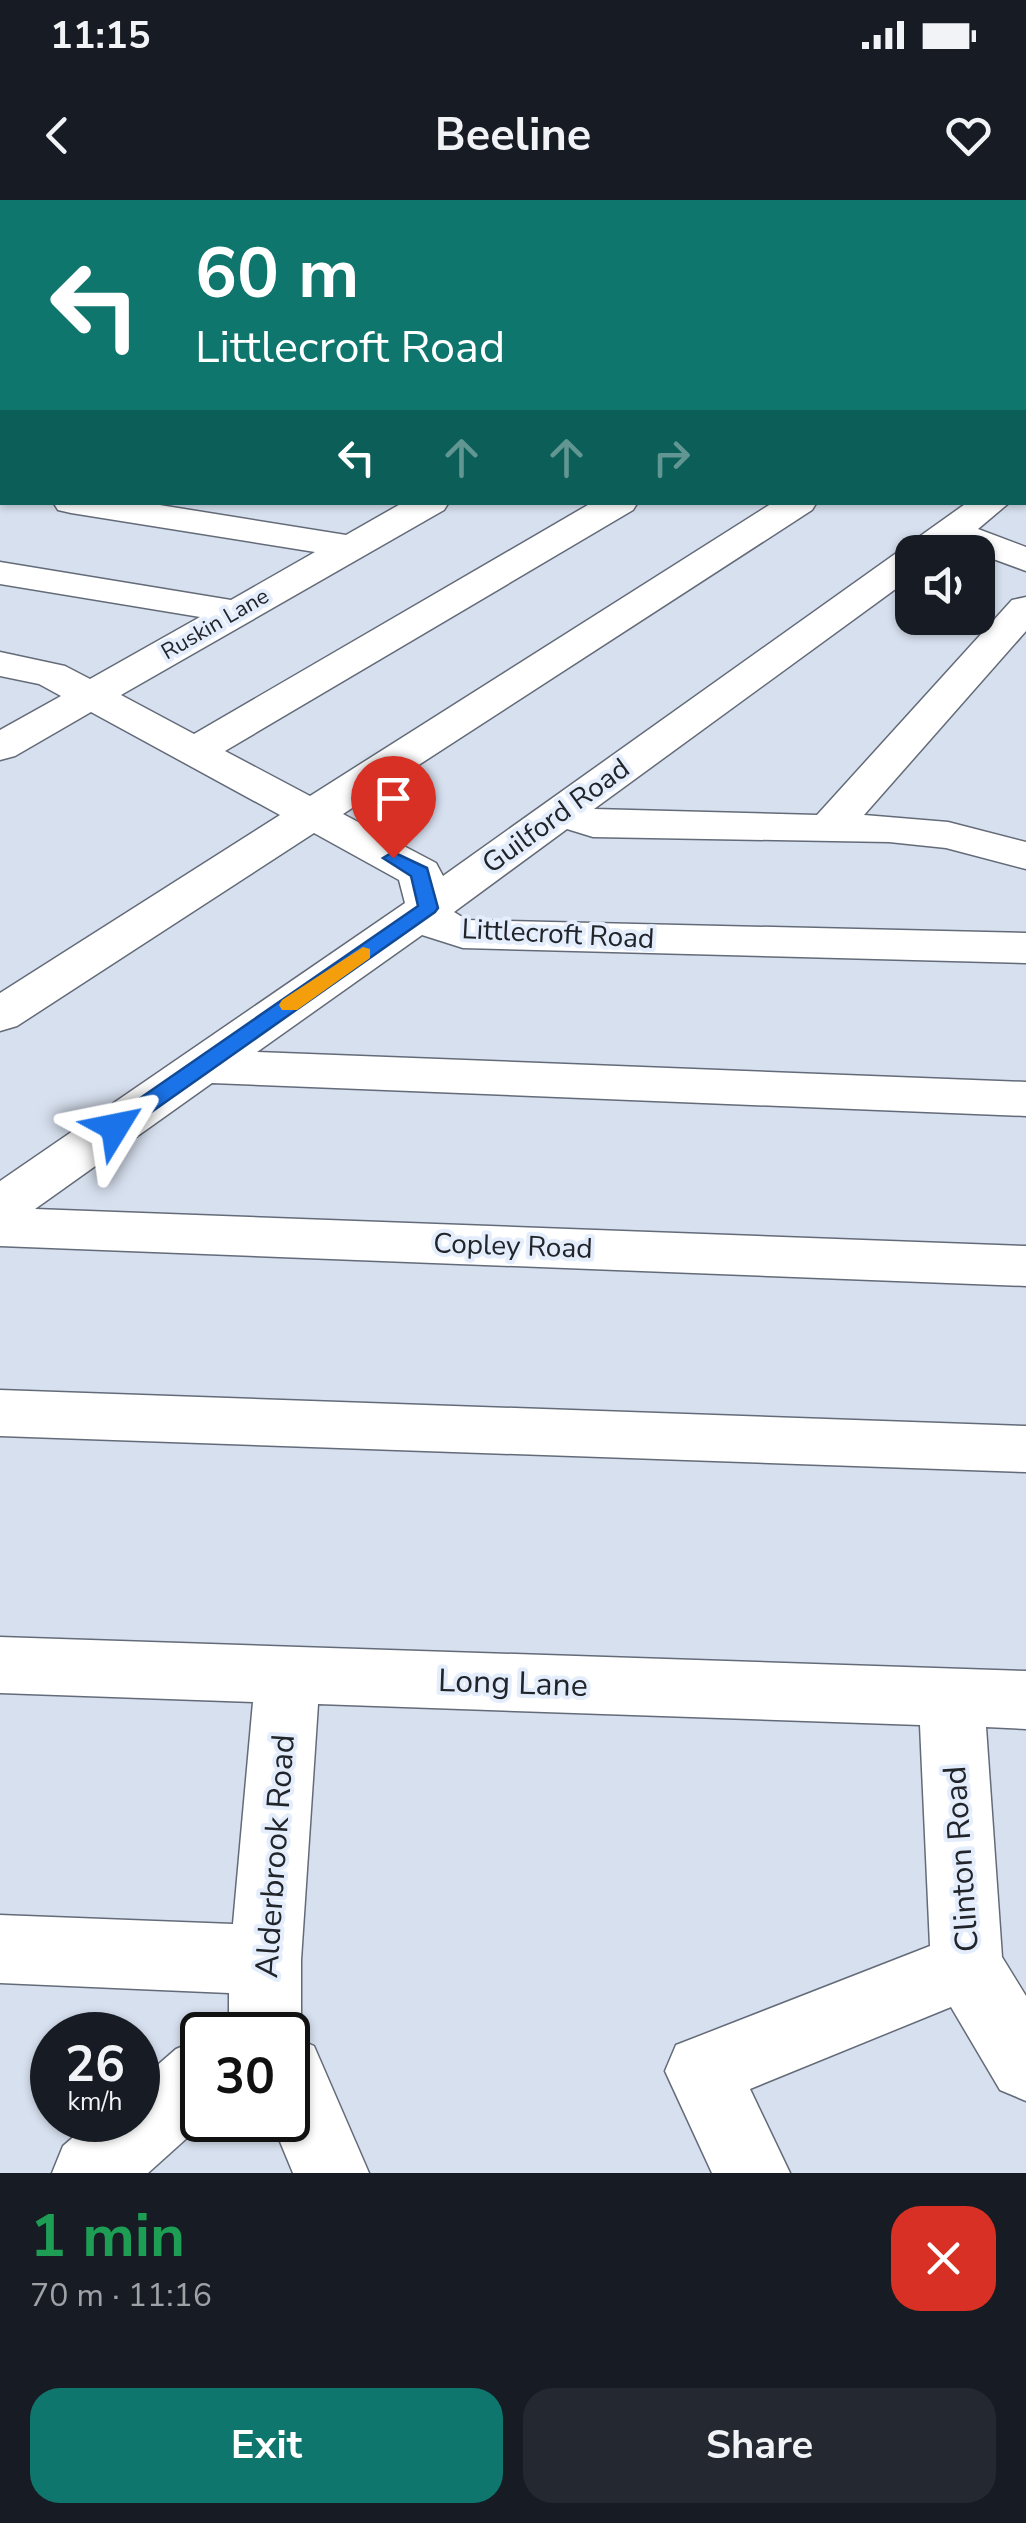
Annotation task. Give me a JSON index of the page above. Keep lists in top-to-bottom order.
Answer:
{
  "streets": {
    "street": [
      "Ruskin Lane",
      "Guilford Road",
      "Littlecroft Road",
      "Copley Road",
      "Long Lane",
      "Alderbrook Road",
      "Clinton Road"
    ]
  },
  "crossings": [
    ["Ruskin Lane", "Littlecroft Road"],
    ["Guilford Road", "Littlecroft Road"],
    ["Long Lane", "Alderbrook Road"],
    ["Long Lane", "Clinton Road"]
  ],
  "page": {
    "status": "11:15",
    "header": "Beeline",
    "turn": ["60 m", "Littlecroft Road"],
    "speed": "26 km/h",
    "limit": "30",
    "heading": ["1 min", "70 m · 11:16"],
    "buttons": ["Exit", "Share"]
  }
}
